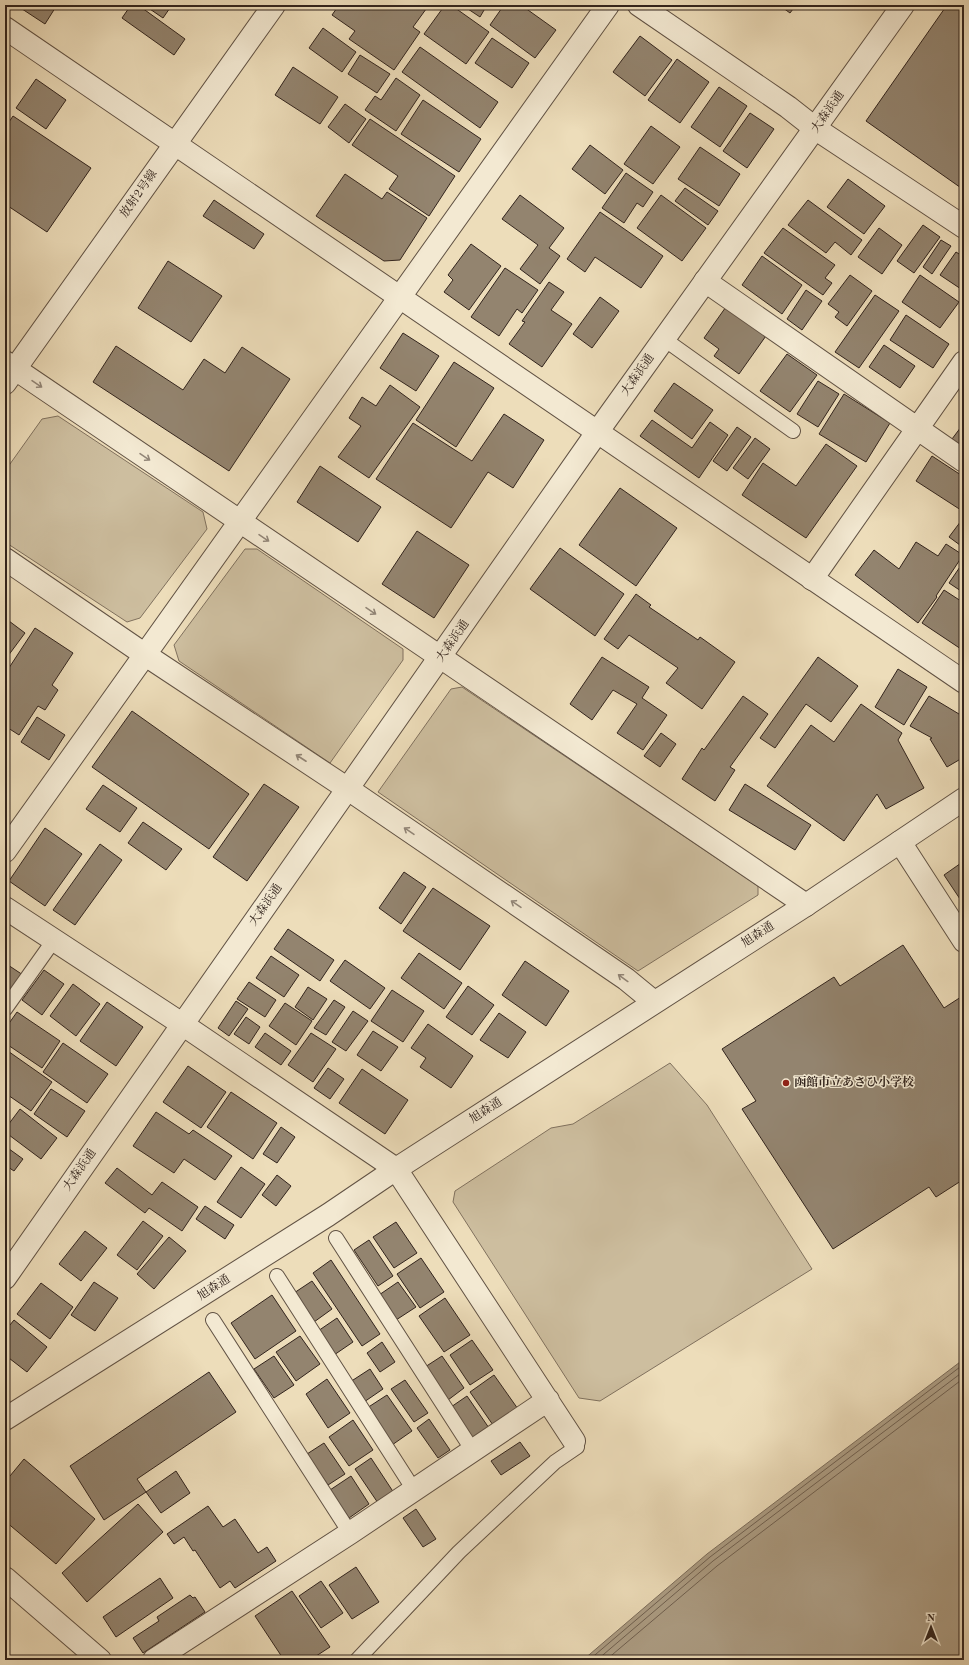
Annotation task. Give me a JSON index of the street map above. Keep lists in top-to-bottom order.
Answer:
{
  "streets": {
    "street": ["大森浜通", "放射2号線", "旭森通"]
  },
  "places": ["函館市立あさひ小学校"],
  "north": "top"
}
